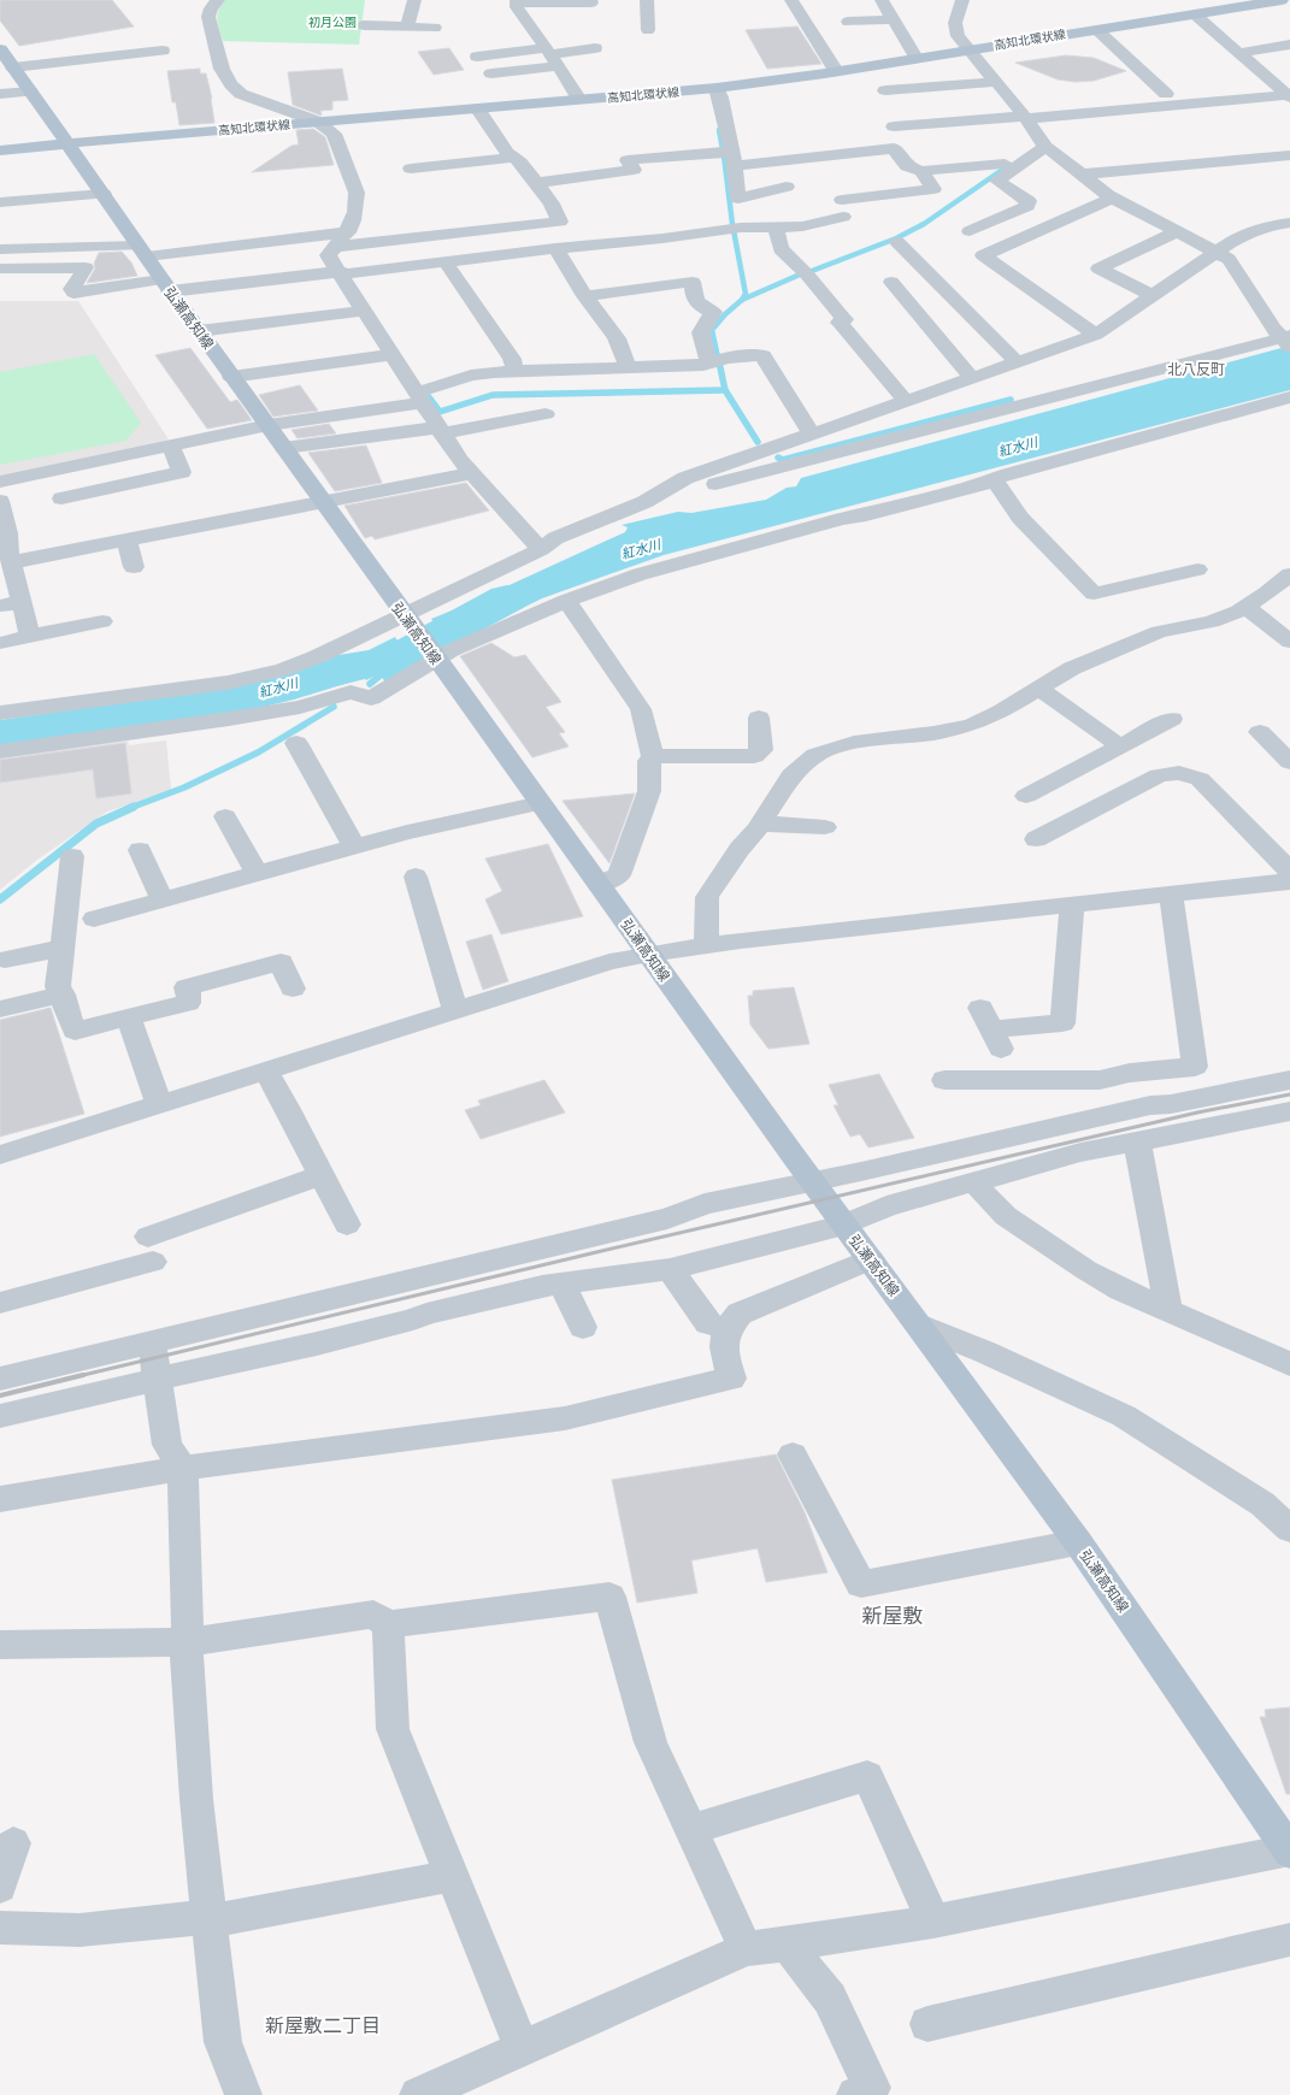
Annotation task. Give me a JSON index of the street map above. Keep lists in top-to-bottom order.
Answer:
{
  "streets": {
    "main road": ["高知北環状線", "弘瀬高知線"]
  },
  "crossings": [
    ["高知北環状線", "弘瀬高知線"]
  ],
  "districts": ["北八反町", "新屋敷", "新屋敷二丁目"],
  "water": ["紅水川"],
  "parks": ["初月公園"]
}
